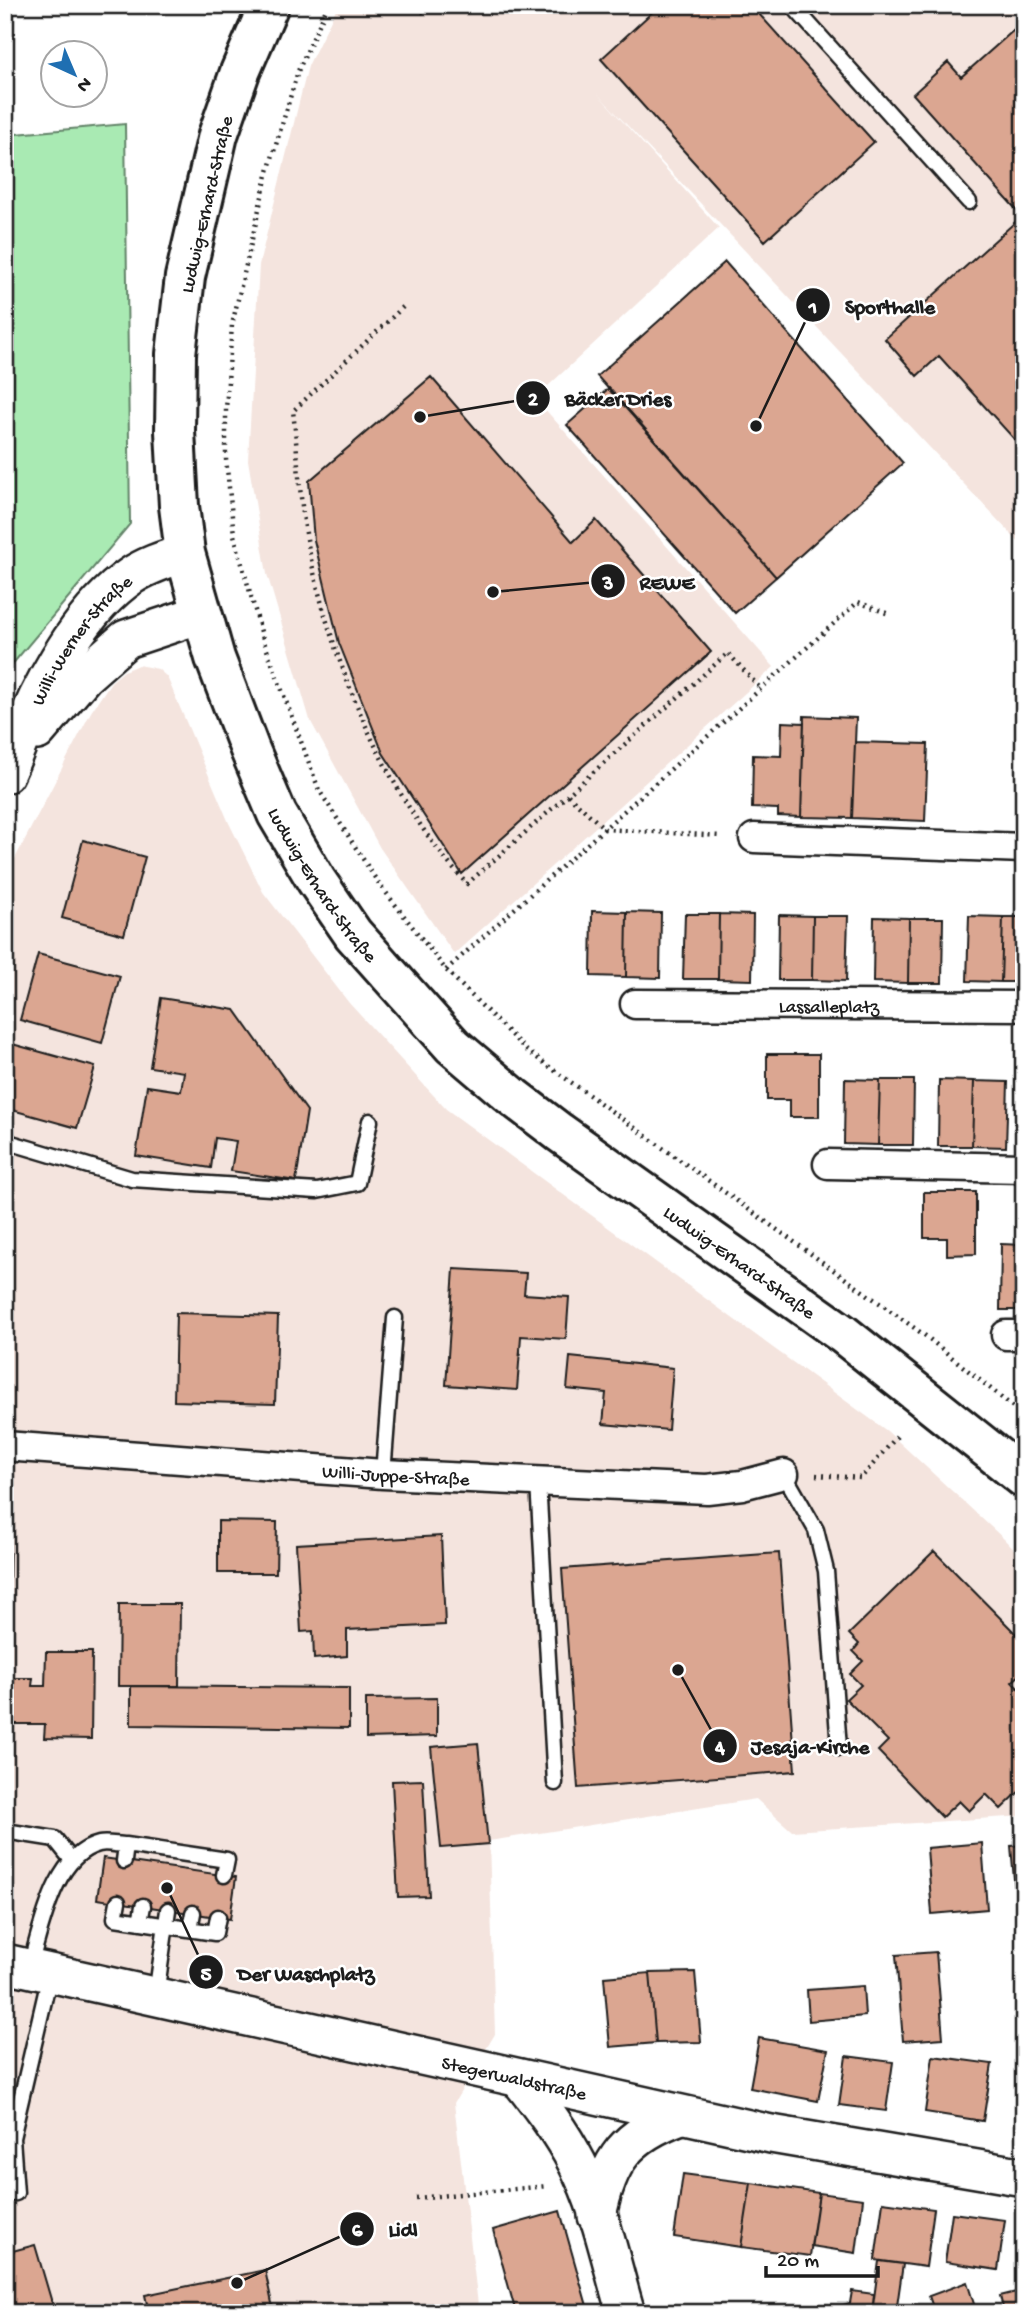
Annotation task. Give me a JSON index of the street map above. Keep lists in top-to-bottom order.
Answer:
{
  "streets": {
    "main road": ["Ludwig-Erhard-Straße"],
    "street": [
      "Willi-Werner-Straße",
      "Lassalleplatz",
      "Willi-Juppe-Straße",
      "Stegerwaldstraße"
    ]
  },
  "crossings": [
    ["Ludwig-Erhard-Straße", "Willi-Werner-Straße"]
  ],
  "places": [
    "Bäcker Dries",
    "Sporthalle",
    "REWE",
    "Jesaja-Kirche",
    "Der Waschplatz",
    "Lidl"
  ],
  "scale_bar": "20 m",
  "north": "bottom right"
}
